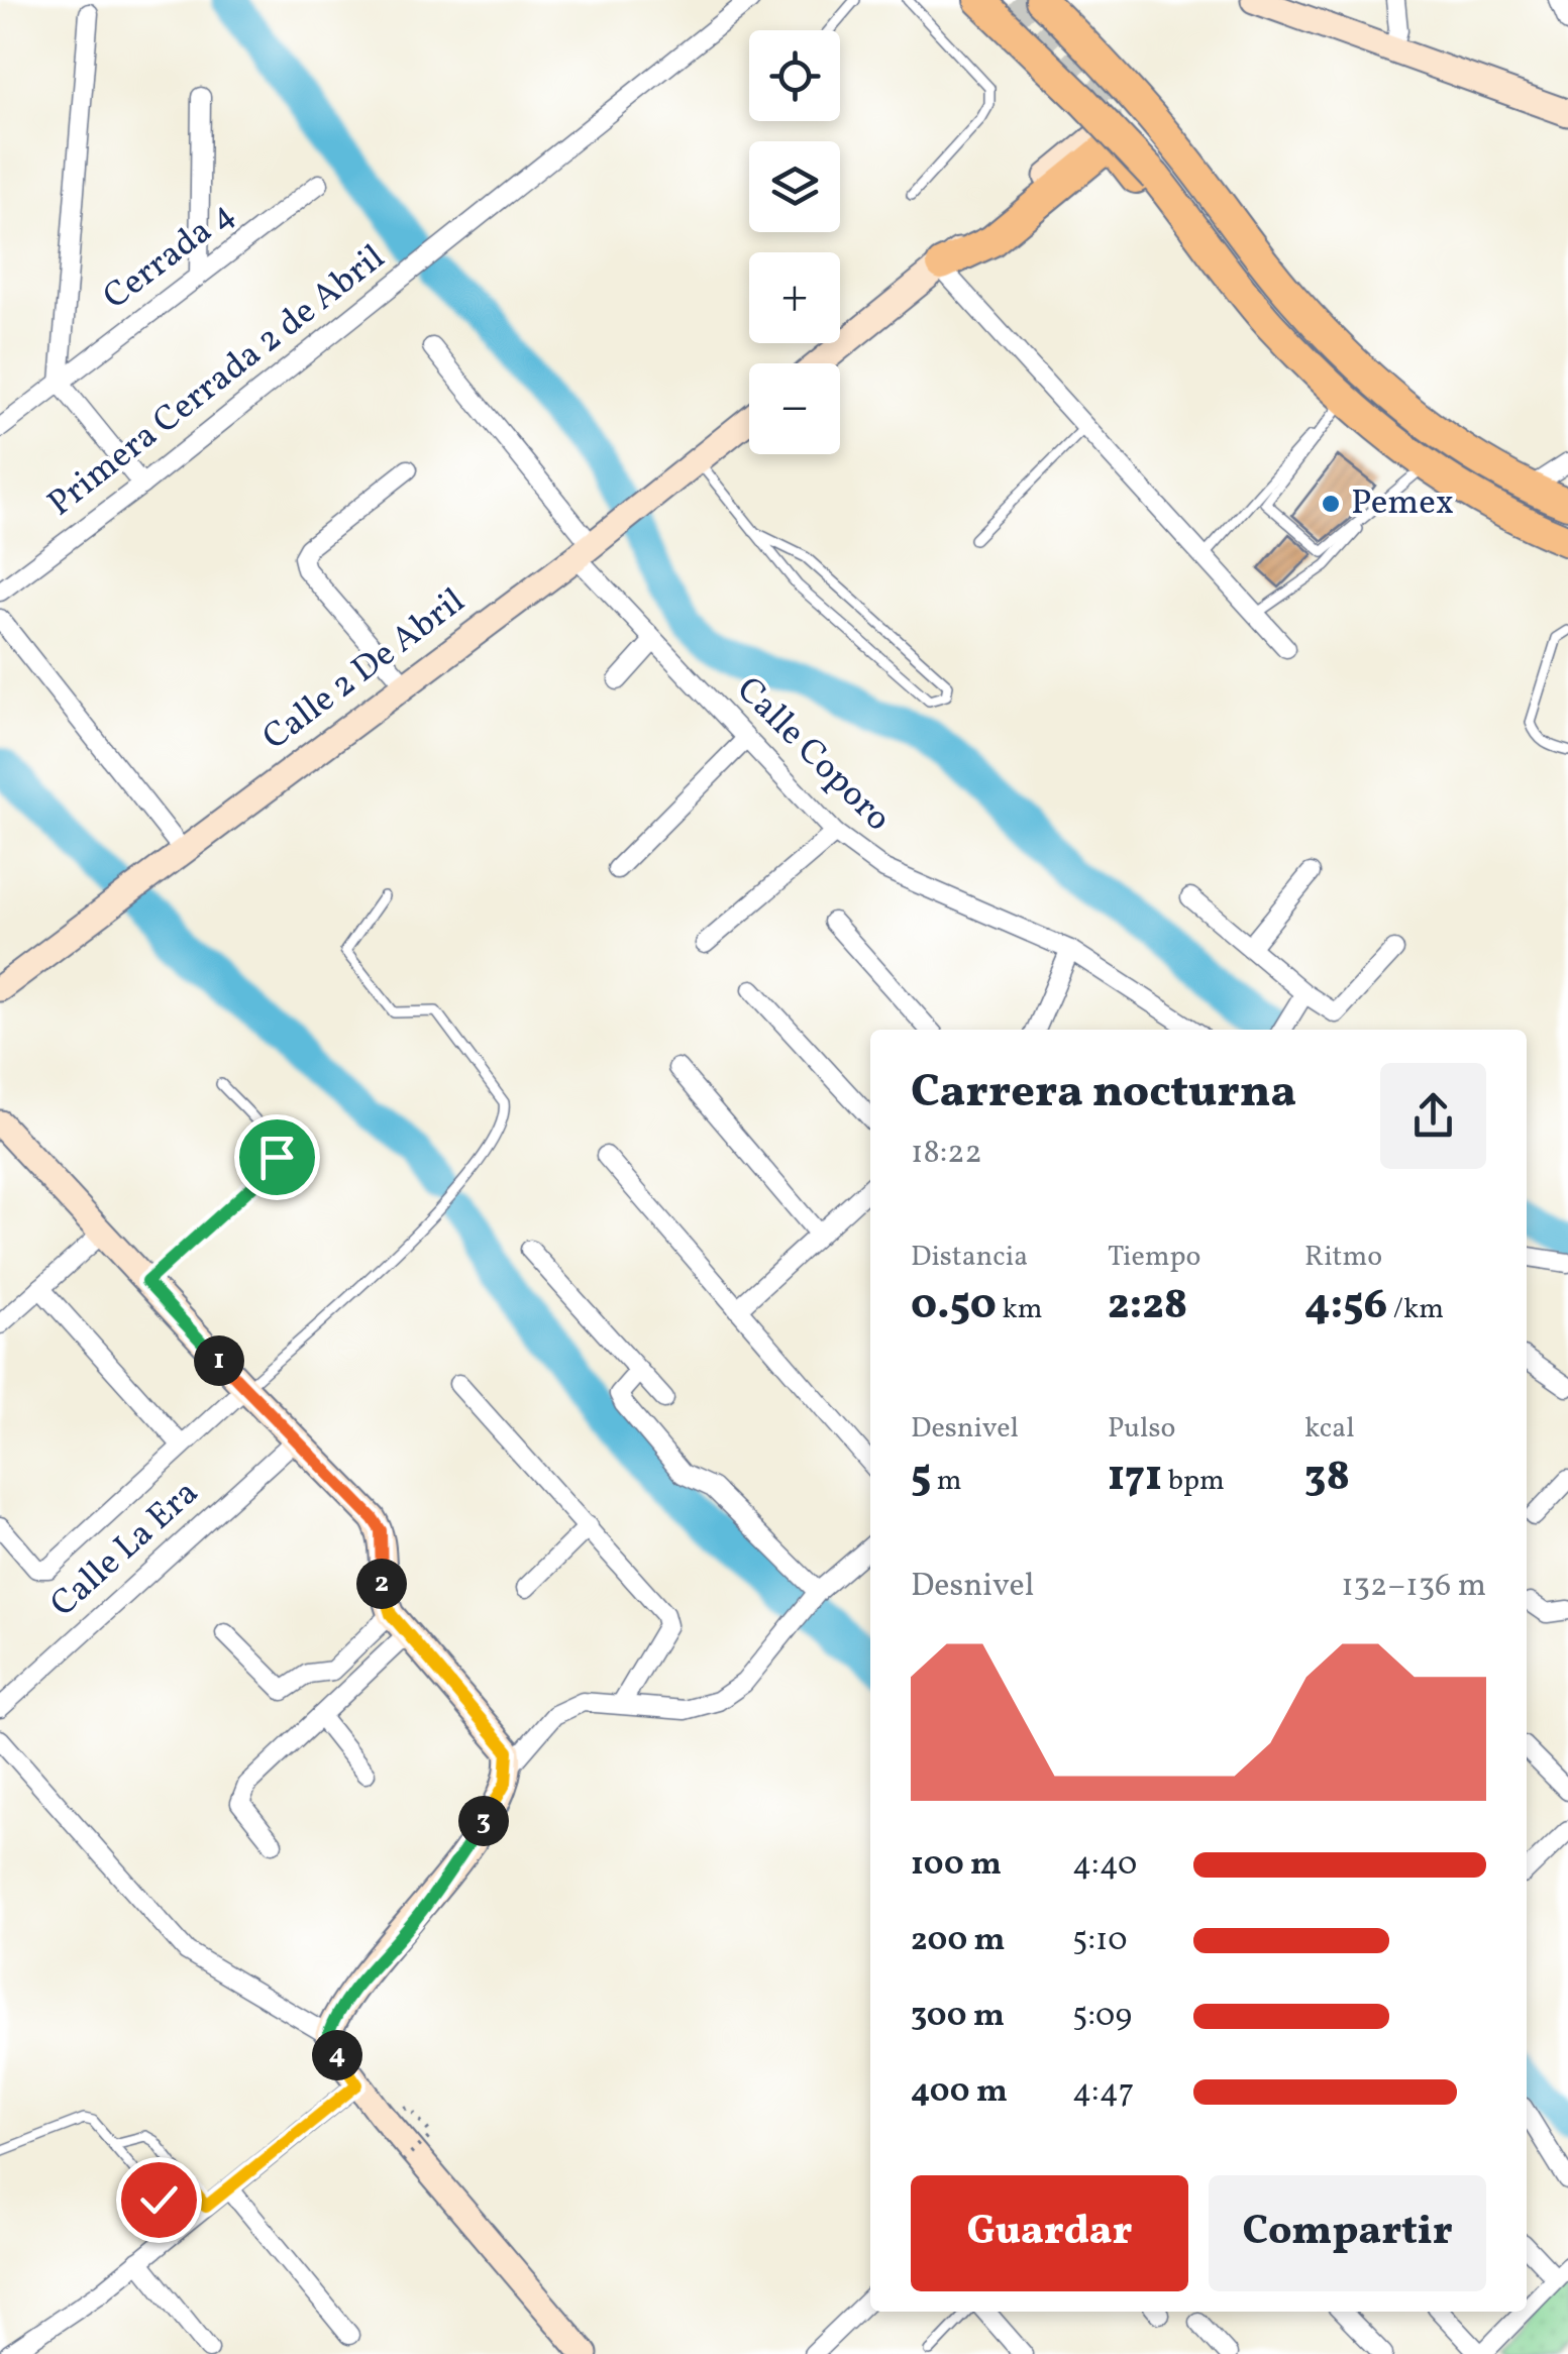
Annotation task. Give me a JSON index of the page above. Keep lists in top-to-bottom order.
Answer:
{
  "streets": {
    "main road": ["Calle 2 De Abril"],
    "street": [
      "Cerrada 4",
      "Primera Cerrada 2 de Abril",
      "Calle Coporo",
      "Calle La Era"
    ]
  },
  "crossings": [
    ["Calle 2 De Abril", "Calle Coporo"]
  ],
  "places": ["Pemex"],
  "page": {
    "map_buttons": ["+", "−"],
    "heading": ["Carrera nocturna", "18:22"],
    "stats": [
      ["Distancia", "0.50 km"],
      ["Tiempo", "2:28"],
      ["Ritmo", "4:56 /km"],
      ["Desnivel", "5 m"],
      ["Pulso", "171 bpm"],
      ["kcal", "38"]
    ],
    "pins": [
      "1",
      "2",
      "3",
      "4"
    ],
    "chart": ["Desnivel", "132–136 m"],
    "list": [
      {
        "name": "100 m",
        "note": "4:40"
      },
      {
        "name": "200 m",
        "note": "5:10"
      },
      {
        "name": "300 m",
        "note": "5:09"
      },
      {
        "name": "400 m",
        "note": "4:47"
      }
    ],
    "buttons": ["Guardar", "Compartir"]
  }
}
